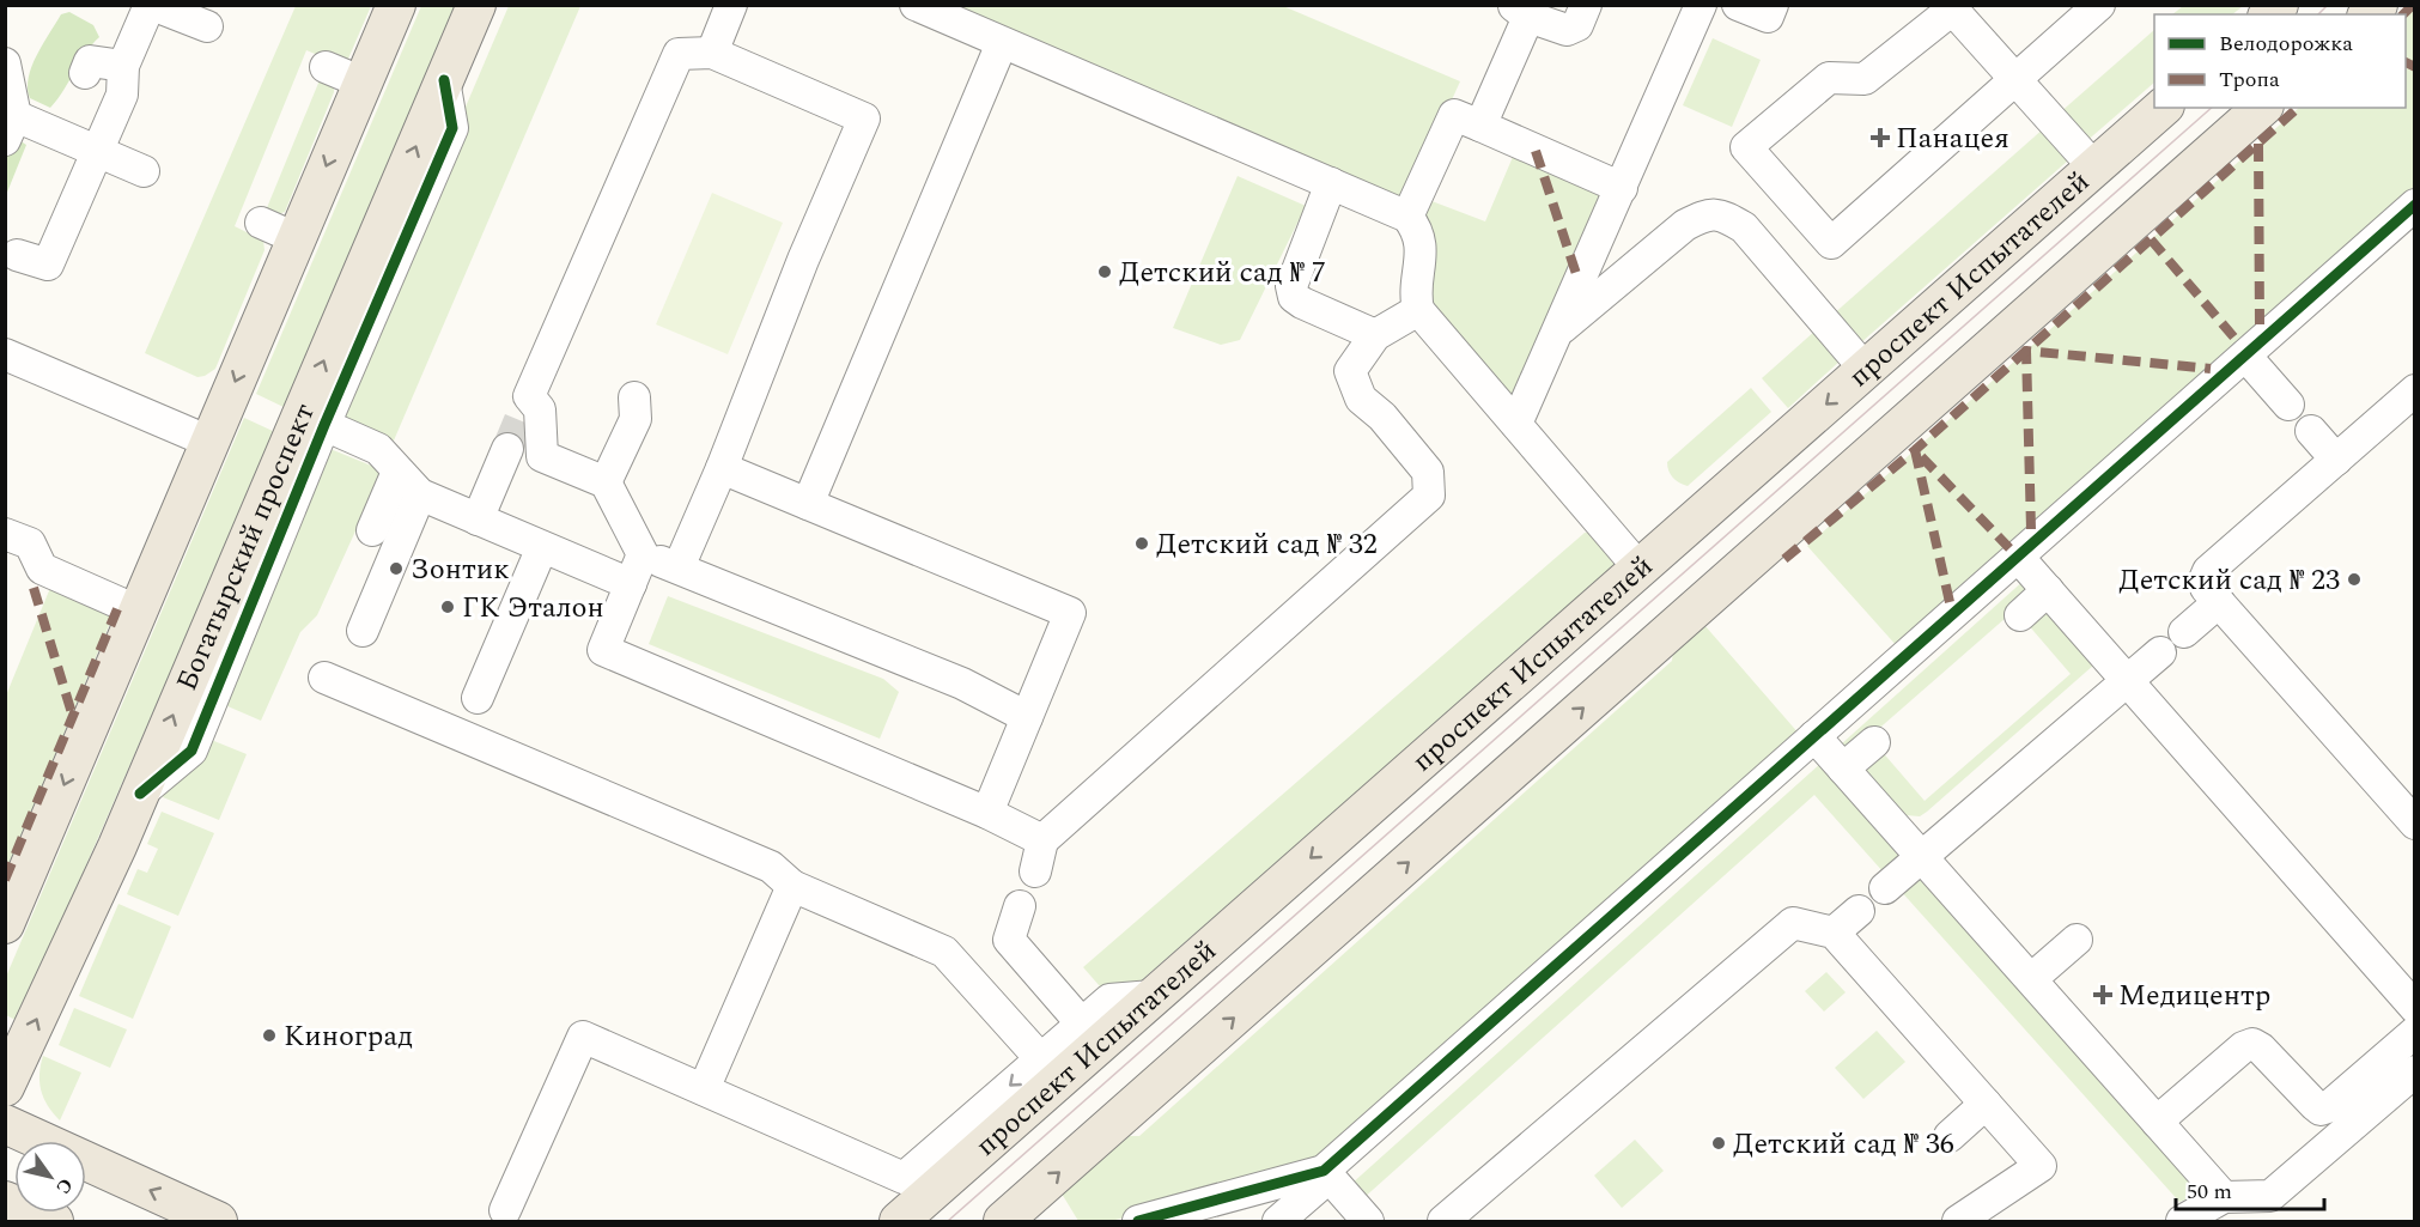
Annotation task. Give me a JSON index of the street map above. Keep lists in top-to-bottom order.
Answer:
{
  "streets": {
    "main road": ["проспект Испытателей", "Богатырский проспект"]
  },
  "places": {
    "health": ["Панацея", "Медицентр"],
    "other": [
      "Детский сад № 7",
      "Детский сад № 32",
      "Зонтик",
      "Детский сад № 23",
      "ГК Эталон",
      "Киноград",
      "Детский сад № 36"
    ]
  },
  "legend": ["Велодорожка", "Тропа"],
  "scale_bar": "50 m",
  "north": "bottom right"
}
